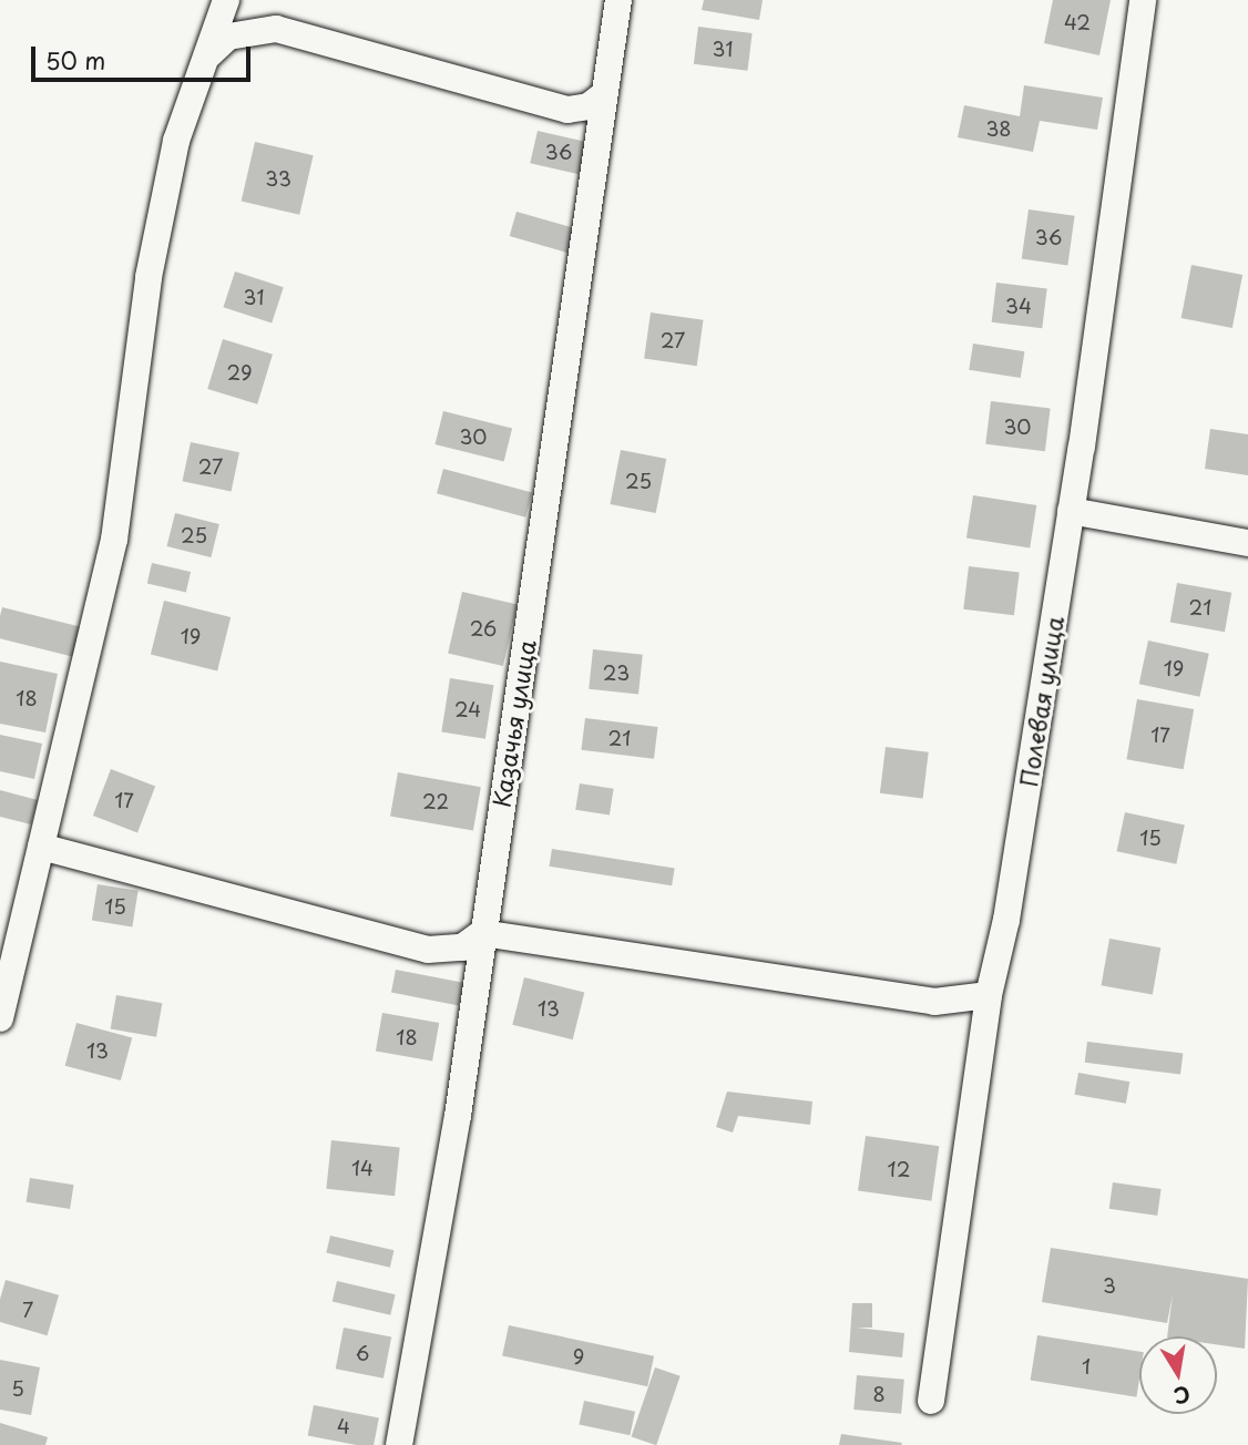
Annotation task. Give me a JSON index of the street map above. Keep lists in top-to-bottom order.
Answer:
{
  "streets": {
    "street": ["Полевая улица", "Казачья улица"]
  },
  "house_numbers": [
    "42",
    "31",
    "38",
    "36",
    "33",
    "36",
    "31",
    "34",
    "27",
    "29",
    "30",
    "30",
    "27",
    "25",
    "25",
    "21",
    "26",
    "19",
    "19",
    "23",
    "18",
    "24",
    "17",
    "21",
    "17",
    "22",
    "15",
    "15",
    "13",
    "18",
    "13",
    "14",
    "12",
    "3",
    "7",
    "6",
    "9",
    "1",
    "5",
    "8",
    "4"
  ],
  "scale_bar": "50 m",
  "north": "bottom"
}
